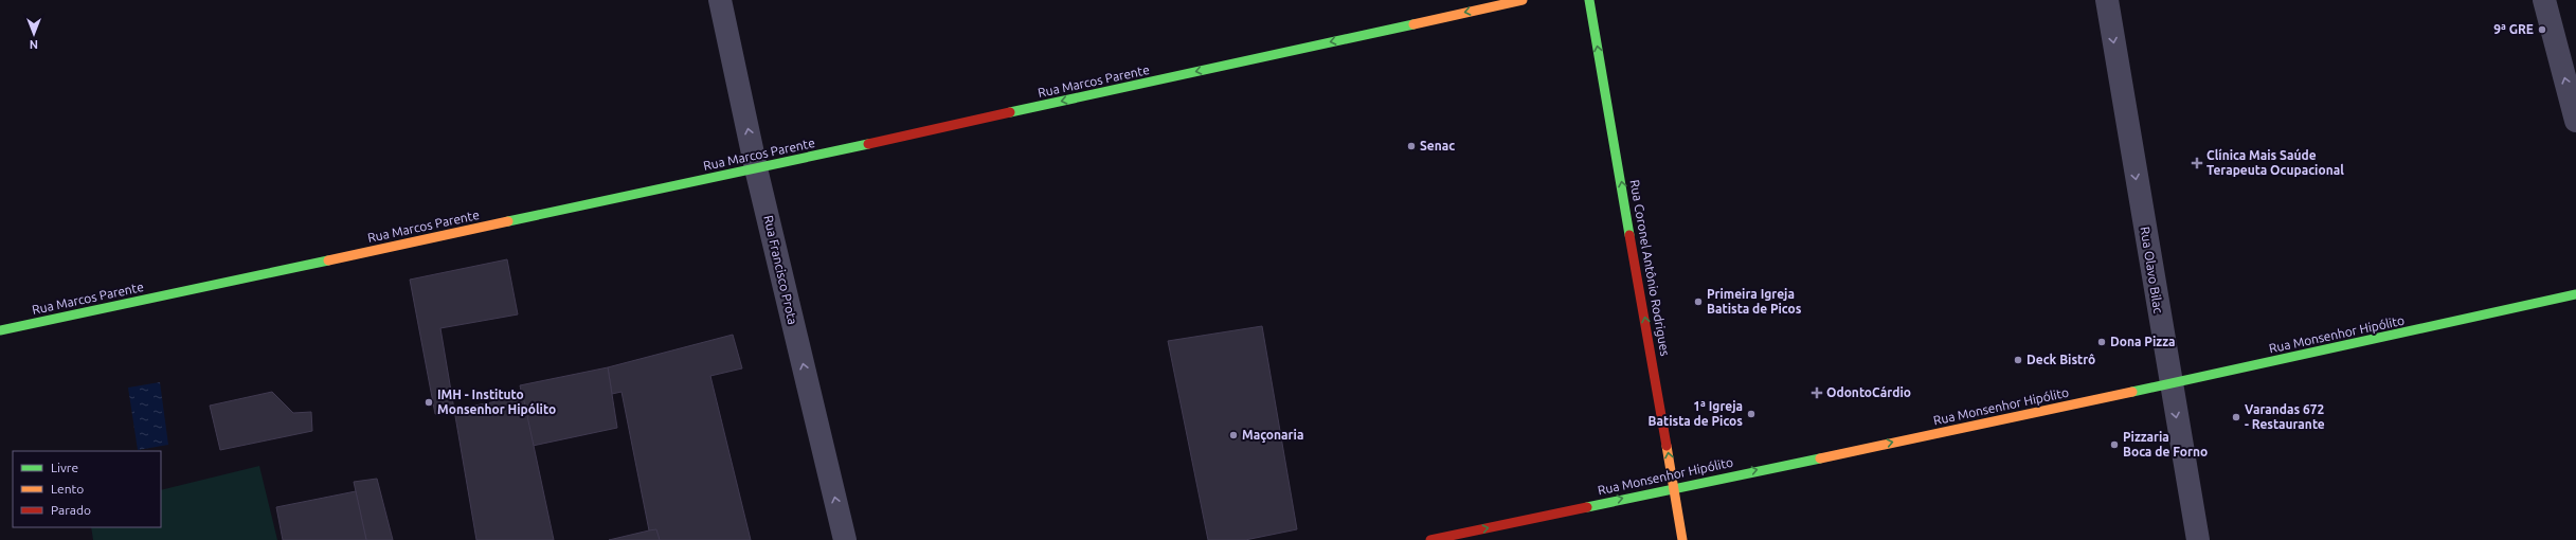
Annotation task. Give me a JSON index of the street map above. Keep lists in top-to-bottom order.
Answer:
{
  "streets": {
    "street": [
      "Rua Marcos Parente",
      "Rua Coronel Antônio Rodrigues",
      "Rua Francisco Prota",
      "Rua Olavo Bilac",
      "Rua Monsenhor Hipólito"
    ]
  },
  "crossings": [
    ["Rua Marcos Parente", "Rua Francisco Prota"],
    ["Rua Coronel Antônio Rodrigues", "Rua Monsenhor Hipólito"],
    ["Rua Olavo Bilac", "Rua Monsenhor Hipólito"]
  ],
  "one_way": [
    "Rua Marcos Parente",
    "Rua Coronel Antônio Rodrigues",
    "Rua Francisco Prota",
    "Rua Olavo Bilac",
    "Rua Monsenhor Hipólito"
  ],
  "places": {
    "other": [
      "9ª GRE",
      "Senac",
      "Primeira Igreja Batista de Picos",
      "Dona Pizza",
      "Deck Bistrô",
      "IMH - Instituto Monsenhor Hipólito",
      "1ª Igreja Batista de Picos",
      "Varandas 672 - Restaurante",
      "Maçonaria",
      "Pizzaria Boca de Forno"
    ],
    "health": ["Clínica Mais Saúde Terapeuta Ocupacional", "OdontoCárdio"]
  },
  "legend": ["Livre", "Lento", "Parado"],
  "north": "bottom"
}
